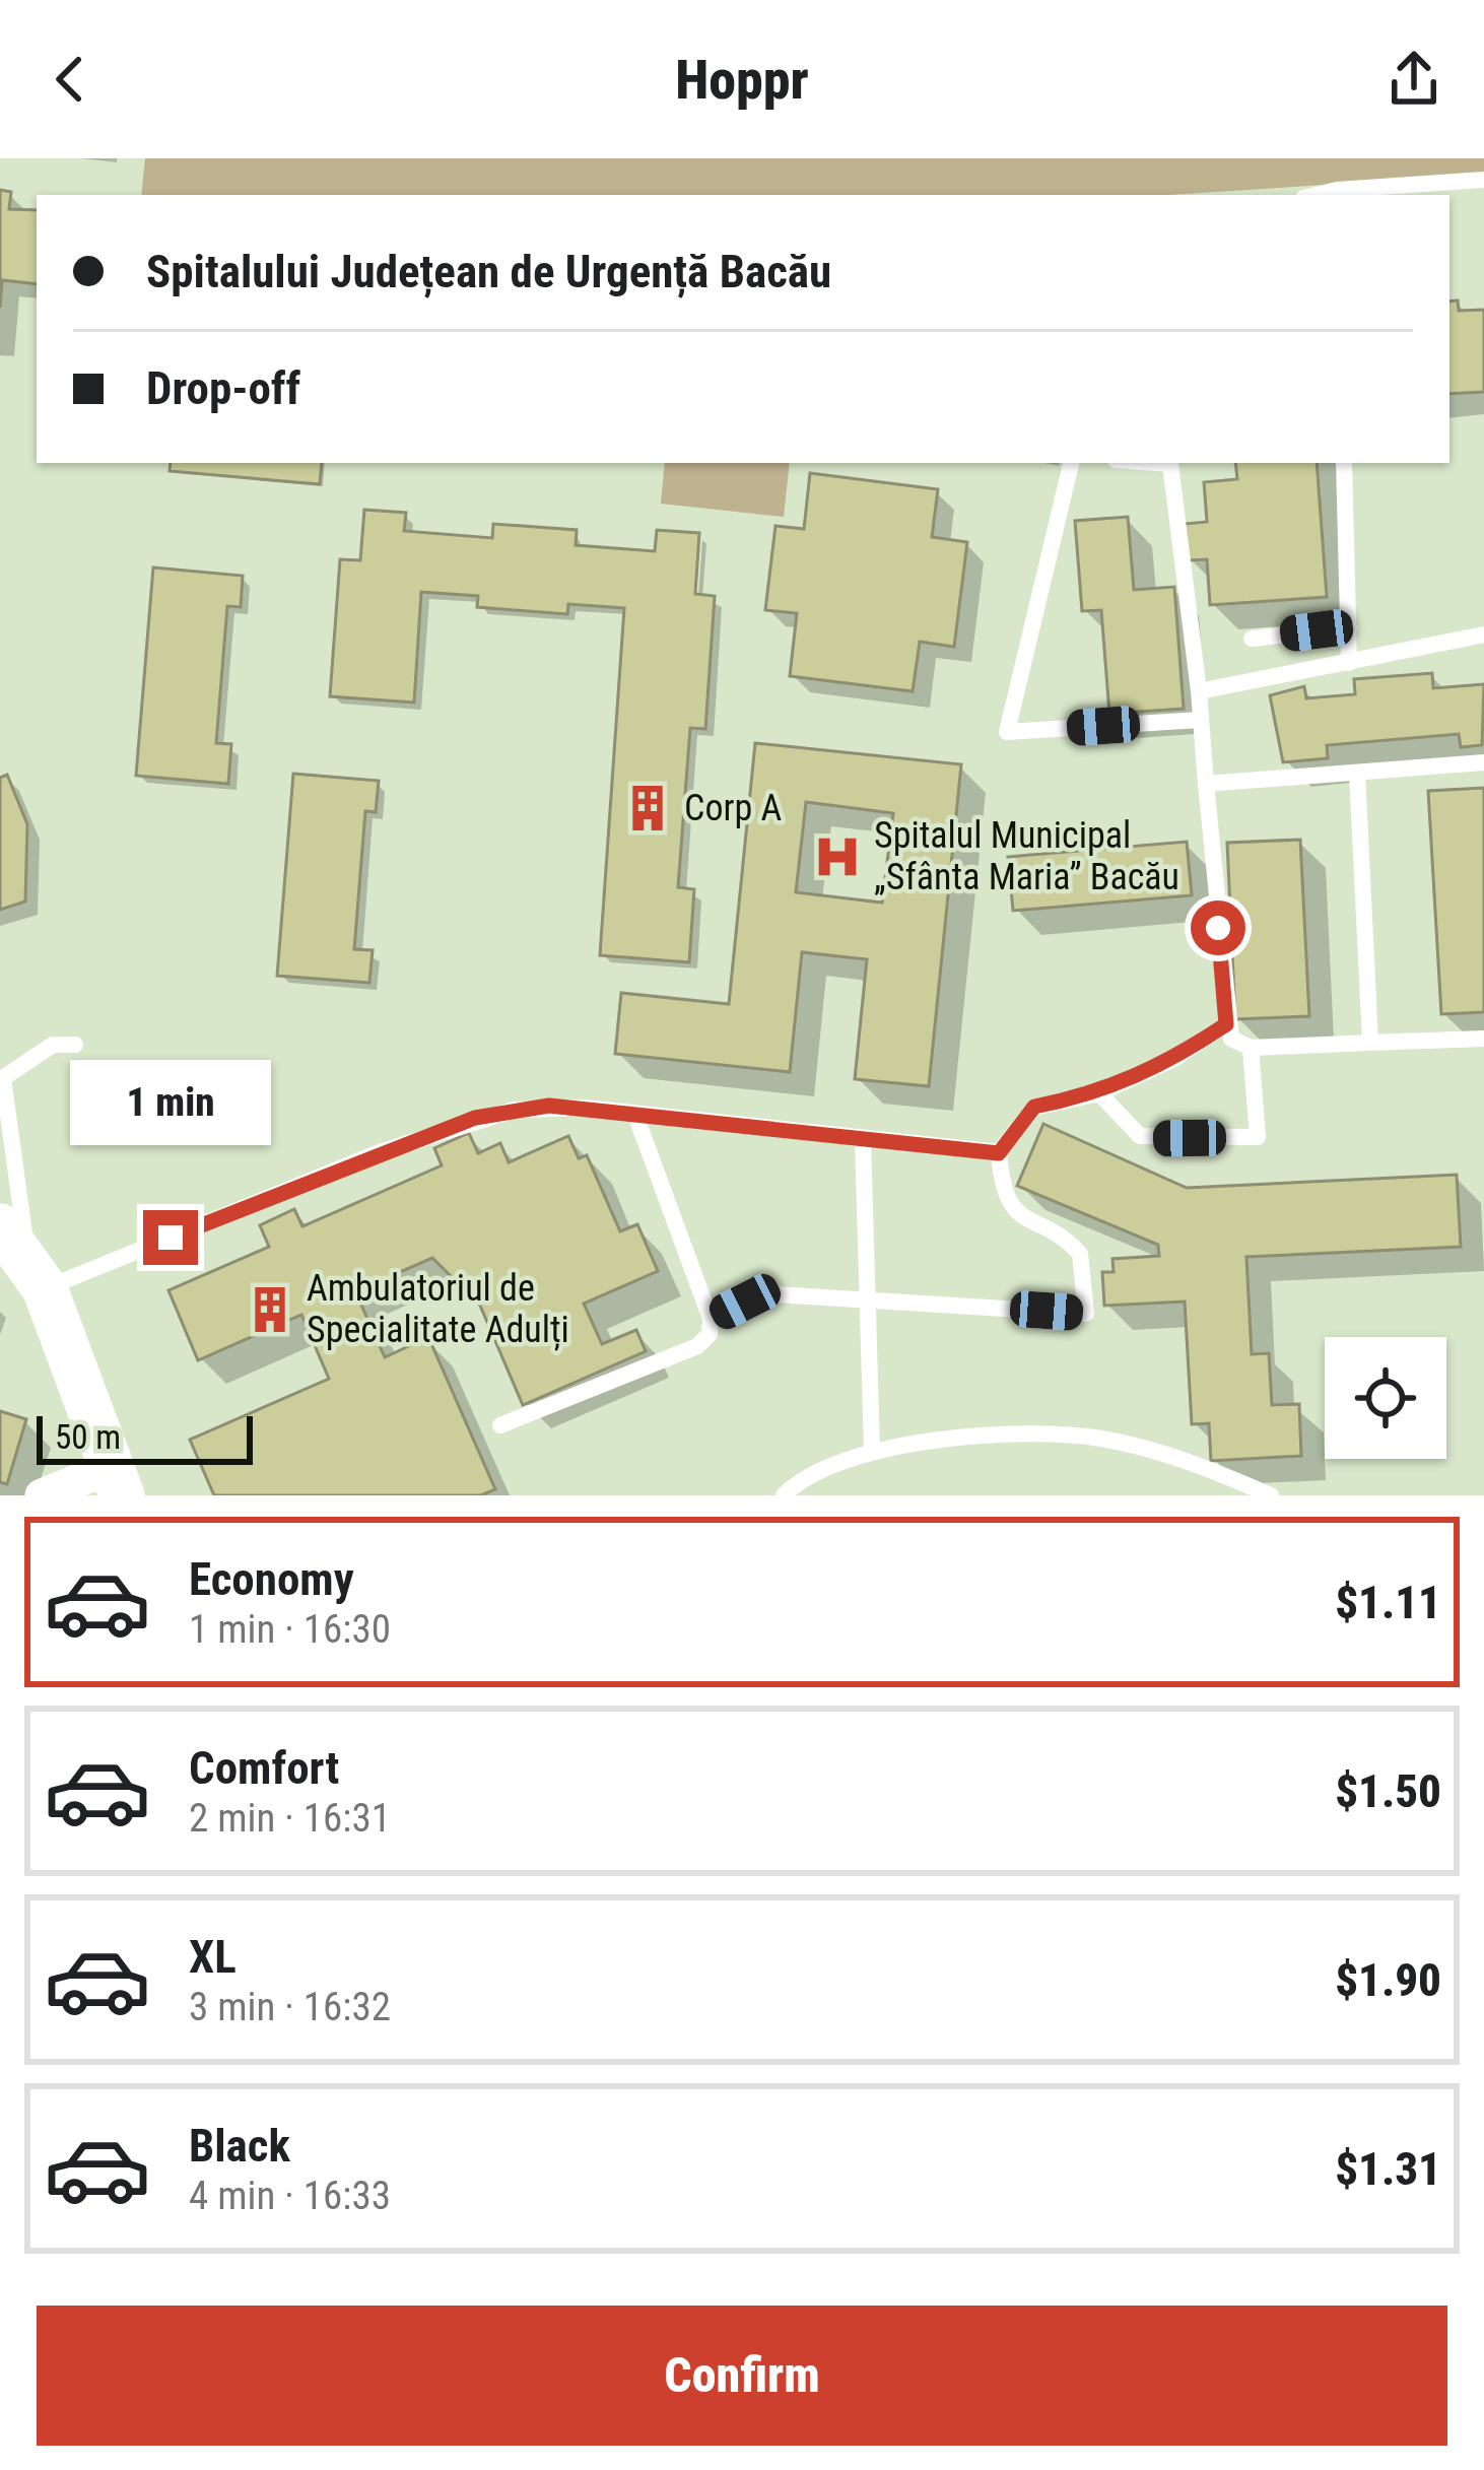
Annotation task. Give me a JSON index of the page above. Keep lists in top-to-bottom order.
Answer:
{
  "places": {
    "building": ["Corp A", "Ambulatoriul de Specialitate Adulți"],
    "hospital": ["Spitalul Municipal „Sfânta Maria” Bacău"]
  },
  "scale_bar": "50 m",
  "page": {
    "header": "Hoppr",
    "banner": ["Spitalului Județean de Urgență Bacău", "Drop-off"],
    "bubble": "1 min",
    "scale": "50 m",
    "list": [
      {
        "name": "Economy",
        "note": "1 min · 16:30",
        "value": "$1.11"
      },
      {
        "name": "Comfort",
        "note": "2 min · 16:31",
        "value": "$1.50"
      },
      {
        "name": "XL",
        "note": "3 min · 16:32",
        "value": "$1.90"
      },
      {
        "name": "Black",
        "note": "4 min · 16:33",
        "value": "$1.31"
      }
    ],
    "buttons": "Confirm"
  }
}
